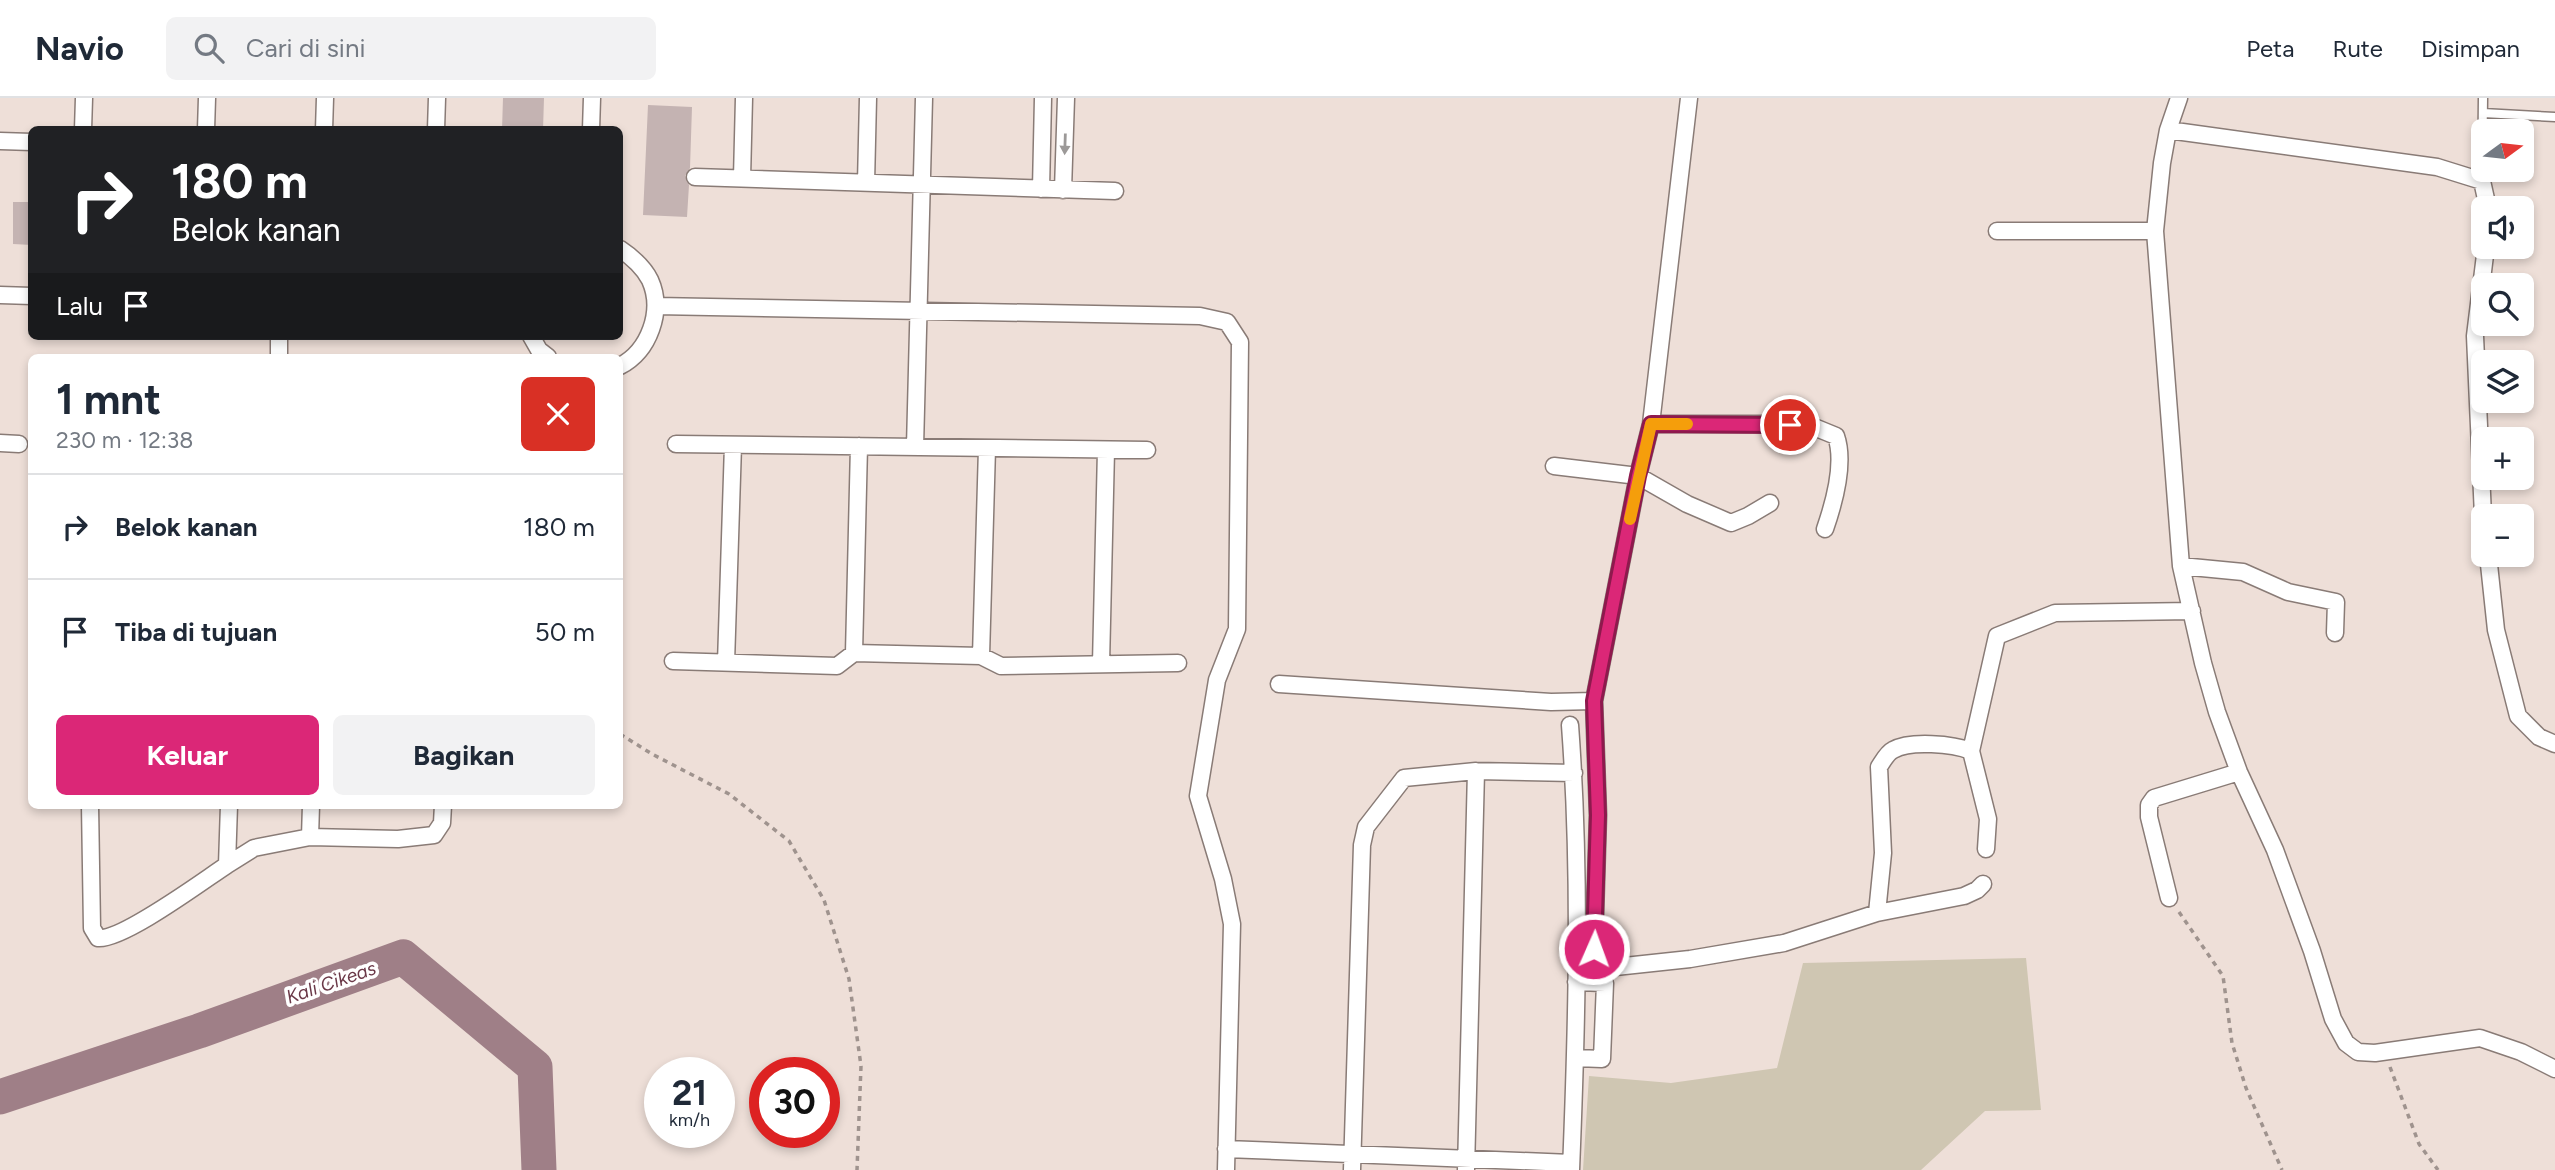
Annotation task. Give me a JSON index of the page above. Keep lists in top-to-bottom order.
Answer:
{
  "water": ["Kali Cikeas"],
  "north": "right",
  "page": {
    "header": "Navio",
    "search": "Cari di sini",
    "nav": ["Peta", "Rute", "Disimpan"],
    "map_buttons": ["+", "−"],
    "turn": ["180 m", "Belok kanan"],
    "then": "Lalu",
    "heading": ["1 mnt", "230 m · 12:38"],
    "list": [
      {
        "name": "Belok kanan",
        "value": "180 m"
      },
      {
        "name": "Tiba di tujuan",
        "value": "50 m"
      }
    ],
    "buttons": ["Keluar", "Bagikan"],
    "speed": "21 km/h",
    "limit": "30"
  }
}
